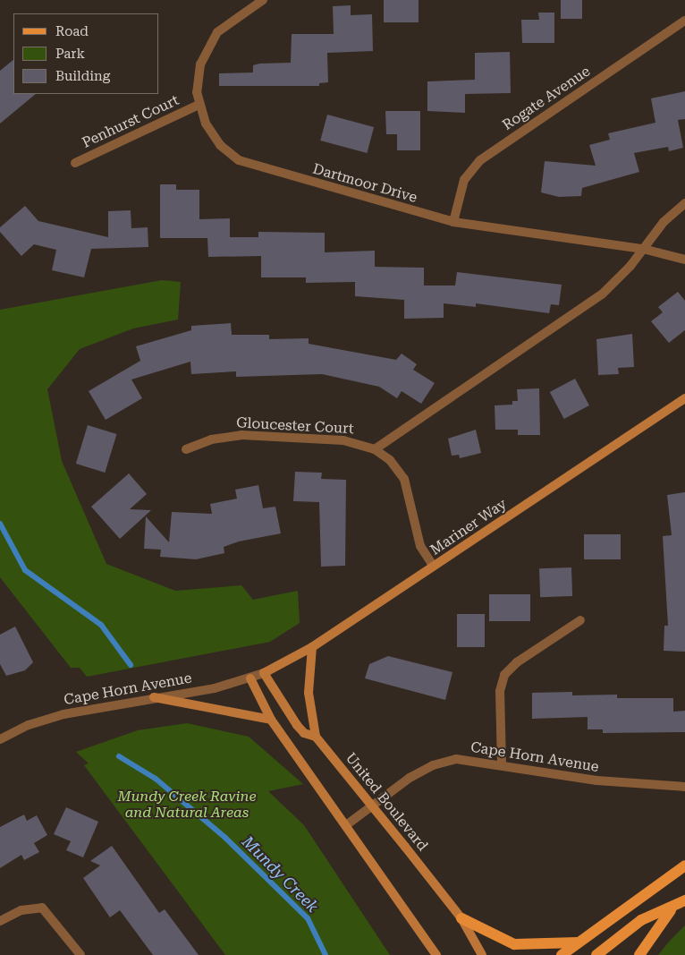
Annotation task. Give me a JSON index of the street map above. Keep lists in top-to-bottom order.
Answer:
{
  "streets": {
    "main road": ["Mariner Way", "United Boulevard"],
    "street": [
      "Rogate Avenue",
      "Penhurst Court",
      "Dartmoor Drive",
      "Gloucester Court",
      "Cape Horn Avenue"
    ]
  },
  "crossings": [
    ["Rogate Avenue", "Dartmoor Drive"],
    ["Penhurst Court", "Dartmoor Drive"],
    ["Gloucester Court", "Mariner Way"],
    ["Mariner Way", "Cape Horn Avenue"],
    ["Mariner Way", "United Boulevard"],
    ["Cape Horn Avenue", "United Boulevard"]
  ],
  "water": ["Mundy Creek"],
  "parks": ["Mundy Creek Ravine and Natural Areas"],
  "legend": ["Road", "Park", "Building"]
}
